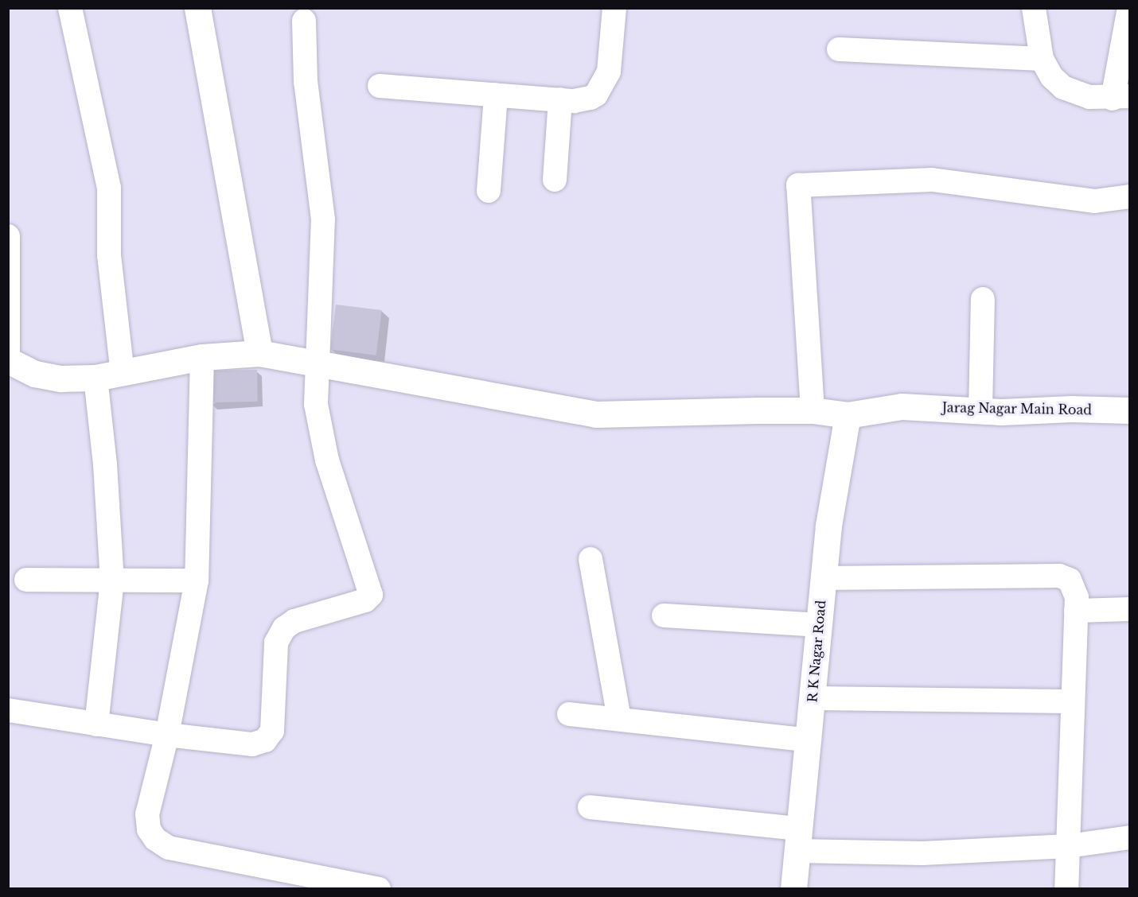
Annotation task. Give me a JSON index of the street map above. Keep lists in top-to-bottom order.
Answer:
{
  "streets": {
    "street": ["Jarag Nagar Main Road", "R K Nagar Road"]
  },
  "crossings": [
    ["Jarag Nagar Main Road", "R K Nagar Road"]
  ]
}
